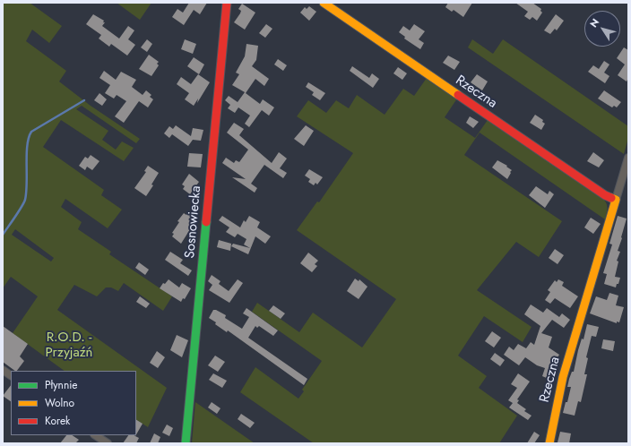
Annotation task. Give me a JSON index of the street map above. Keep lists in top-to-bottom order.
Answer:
{
  "streets": {
    "street": ["Rzeczna", "Sosnowiecka"]
  },
  "parks": ["R.O.D. - Przyjaźń"],
  "legend": ["Płynnie", "Wolno", "Korek"],
  "north": "top left"
}
